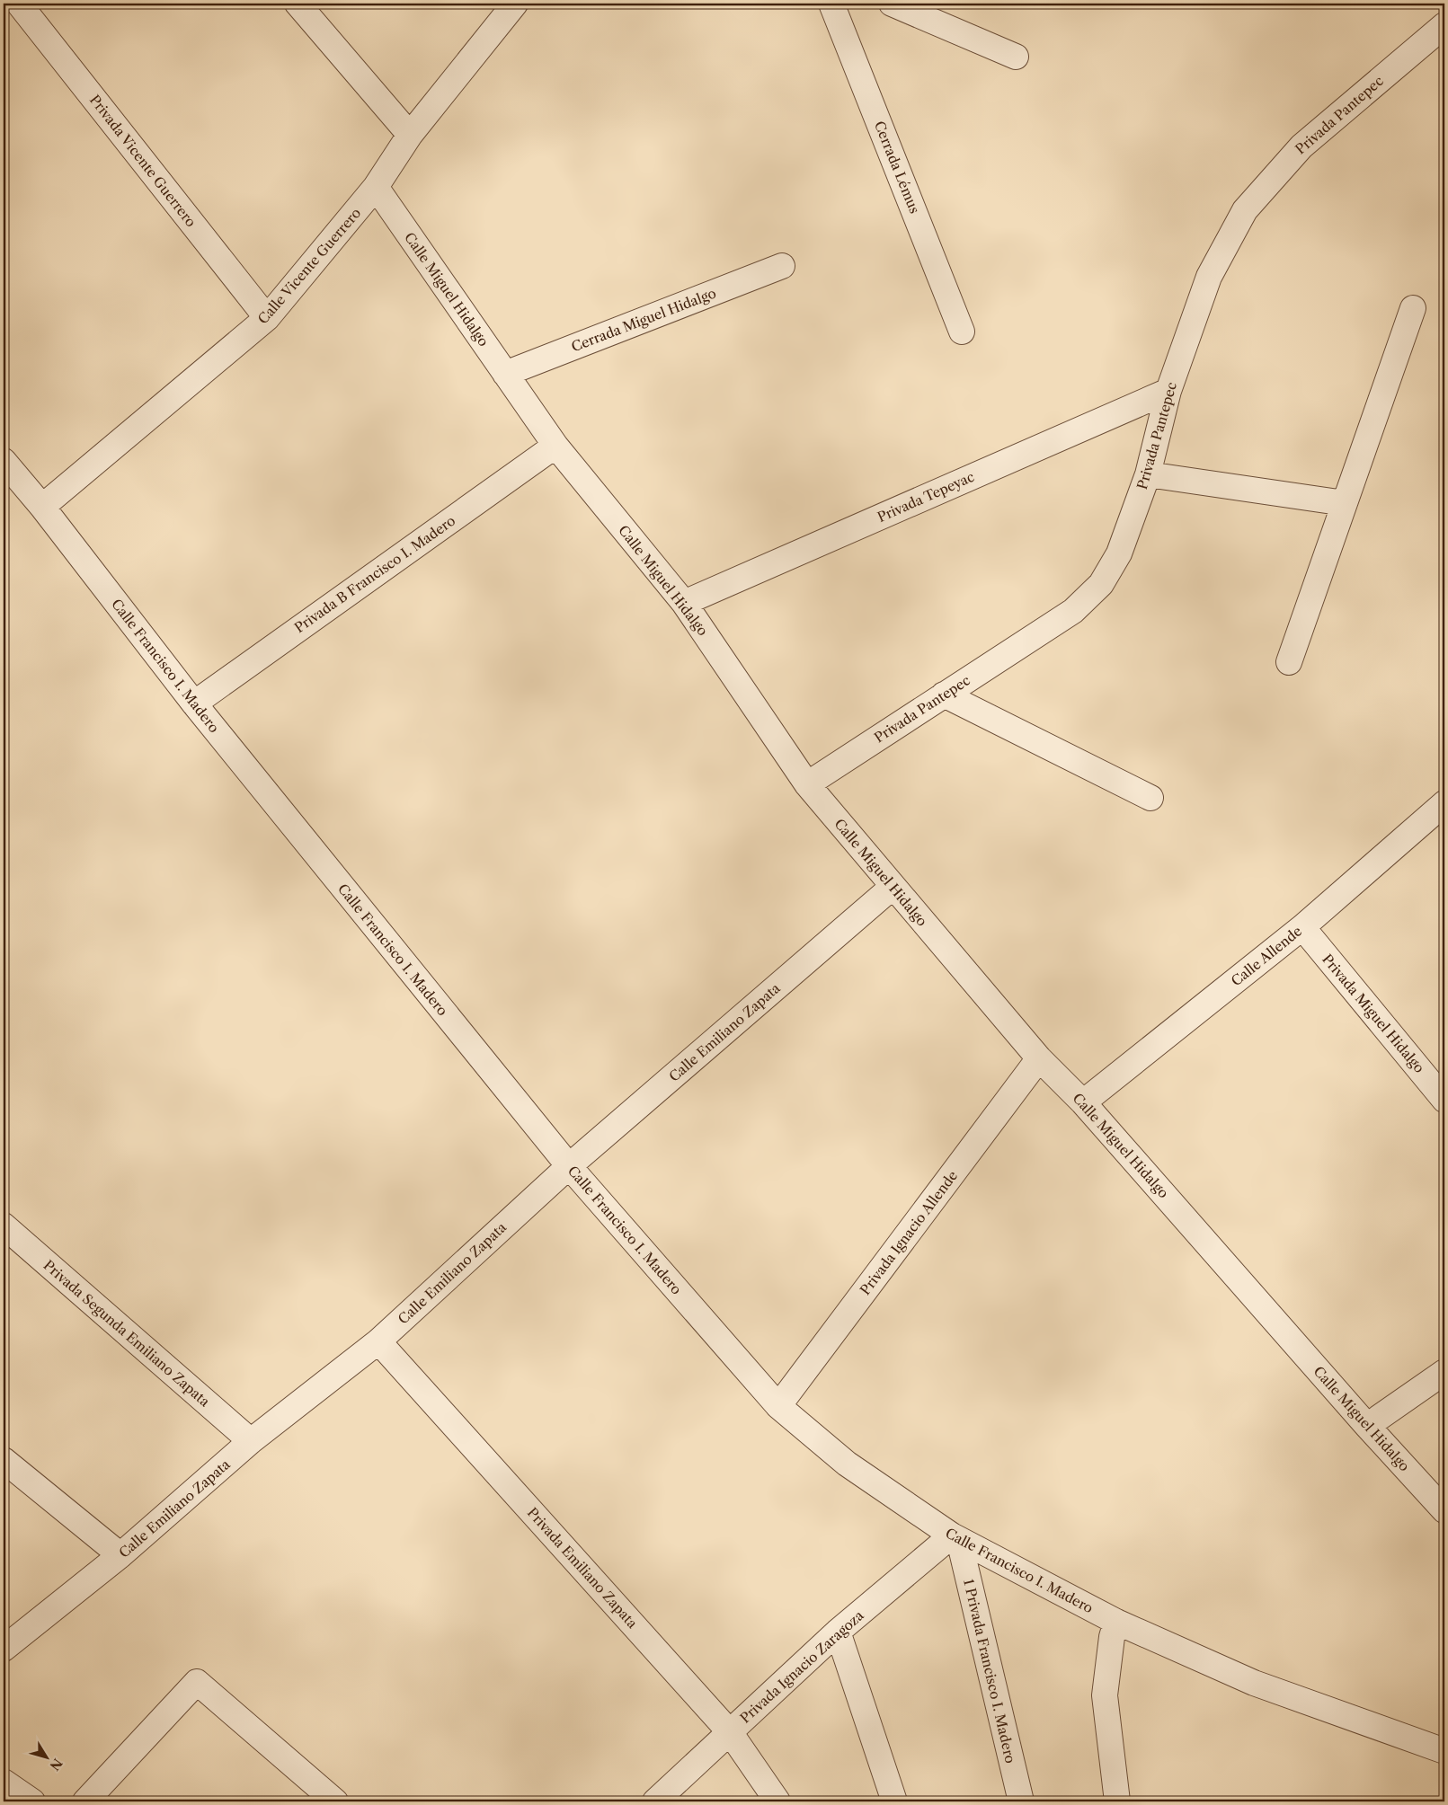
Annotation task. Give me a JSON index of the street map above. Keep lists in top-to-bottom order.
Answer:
{
  "streets": {
    "street": [
      "Privada Pantepec",
      "Privada Vicente Guerrero",
      "Cerrada Lémus",
      "Calle Vicente Guerrero",
      "Calle Miguel Hidalgo",
      "Cerrada Miguel Hidalgo",
      "Privada Tepeyac",
      "Privada B Francisco I. Madero",
      "Calle Francisco I. Madero",
      "Calle Allende",
      "Privada Miguel Hidalgo",
      "Calle Emiliano Zapata",
      "Privada Ignacio Allende",
      "Privada Segunda Emiliano Zapata",
      "Privada Emiliano Zapata",
      "Privada Ignacio Zaragoza",
      "1 Privada Francisco I. Madero"
    ]
  },
  "crossings": [
    ["Privada Pantepec", "Calle Miguel Hidalgo"],
    ["Privada Pantepec", "Privada Tepeyac"],
    ["Privada Vicente Guerrero", "Calle Vicente Guerrero"],
    ["Calle Vicente Guerrero", "Calle Miguel Hidalgo"],
    ["Calle Vicente Guerrero", "Calle Francisco I. Madero"],
    ["Calle Miguel Hidalgo", "Cerrada Miguel Hidalgo"],
    ["Calle Miguel Hidalgo", "Privada Tepeyac"],
    ["Calle Miguel Hidalgo", "Privada B Francisco I. Madero"],
    ["Calle Miguel Hidalgo", "Calle Allende"],
    ["Calle Miguel Hidalgo", "Calle Emiliano Zapata"],
    ["Calle Miguel Hidalgo", "Privada Ignacio Allende"],
    ["Privada B Francisco I. Madero", "Calle Francisco I. Madero"],
    ["Calle Francisco I. Madero", "Calle Emiliano Zapata"],
    ["Calle Francisco I. Madero", "Privada Ignacio Allende"],
    ["Calle Francisco I. Madero", "Privada Ignacio Zaragoza"],
    ["Calle Francisco I. Madero", "1 Privada Francisco I. Madero"],
    ["Calle Allende", "Privada Miguel Hidalgo"],
    ["Calle Emiliano Zapata", "Privada Segunda Emiliano Zapata"],
    ["Calle Emiliano Zapata", "Privada Emiliano Zapata"],
    ["Privada Emiliano Zapata", "Privada Ignacio Zaragoza"],
    ["Privada Ignacio Zaragoza", "1 Privada Francisco I. Madero"]
  ],
  "north": "bottom right"
}
